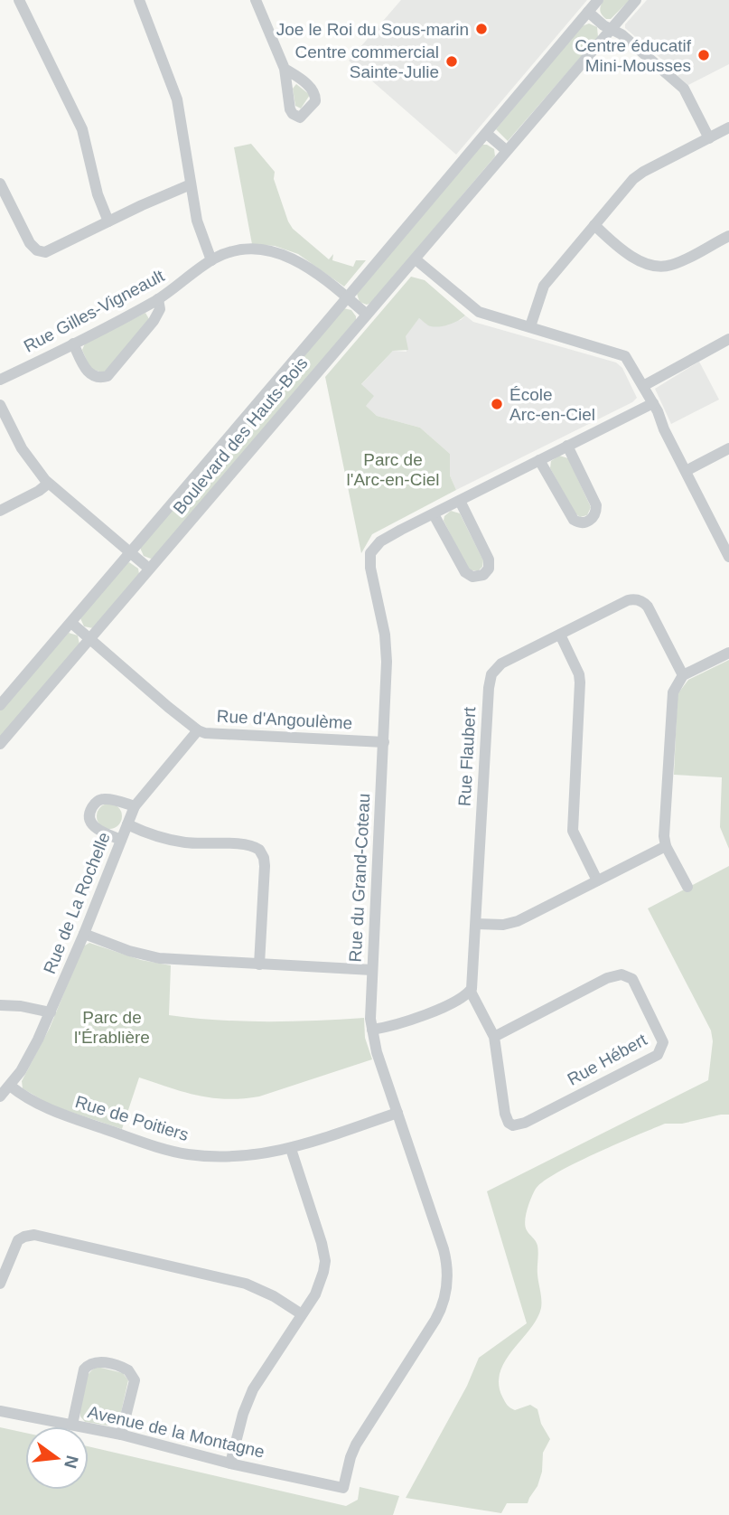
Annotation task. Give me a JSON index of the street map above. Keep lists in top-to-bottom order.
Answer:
{
  "streets": {
    "street": [
      "Rue Gilles-Vigneault",
      "Boulevard des Hauts-Bois",
      "Rue d'Angoulème",
      "Rue Flaubert",
      "Rue du Grand-Coteau",
      "Rue de La Rochelle",
      "Rue Hébert",
      "Rue de Poitiers",
      "Avenue de la Montagne"
    ]
  },
  "crossings": [
    ["Rue Gilles-Vigneault", "Boulevard des Hauts-Bois"],
    ["Boulevard des Hauts-Bois", "Rue d'Angoulème"],
    ["Rue d'Angoulème", "Rue du Grand-Coteau"],
    ["Rue d'Angoulème", "Rue de La Rochelle"],
    ["Rue Flaubert", "Rue Hébert"],
    ["Rue du Grand-Coteau", "Rue de Poitiers"],
    ["Rue du Grand-Coteau", "Avenue de la Montagne"],
    ["Rue de La Rochelle", "Rue de Poitiers"]
  ],
  "parks": ["Parc de l'Arc-en-Ciel", "Parc de l'Érablière"],
  "places": [
    "Joe le Roi du Sous-marin",
    "Centre éducatif Mini-Mousses",
    "Centre commercial Sainte-Julie",
    "École Arc-en-Ciel"
  ],
  "north": "right"
}
